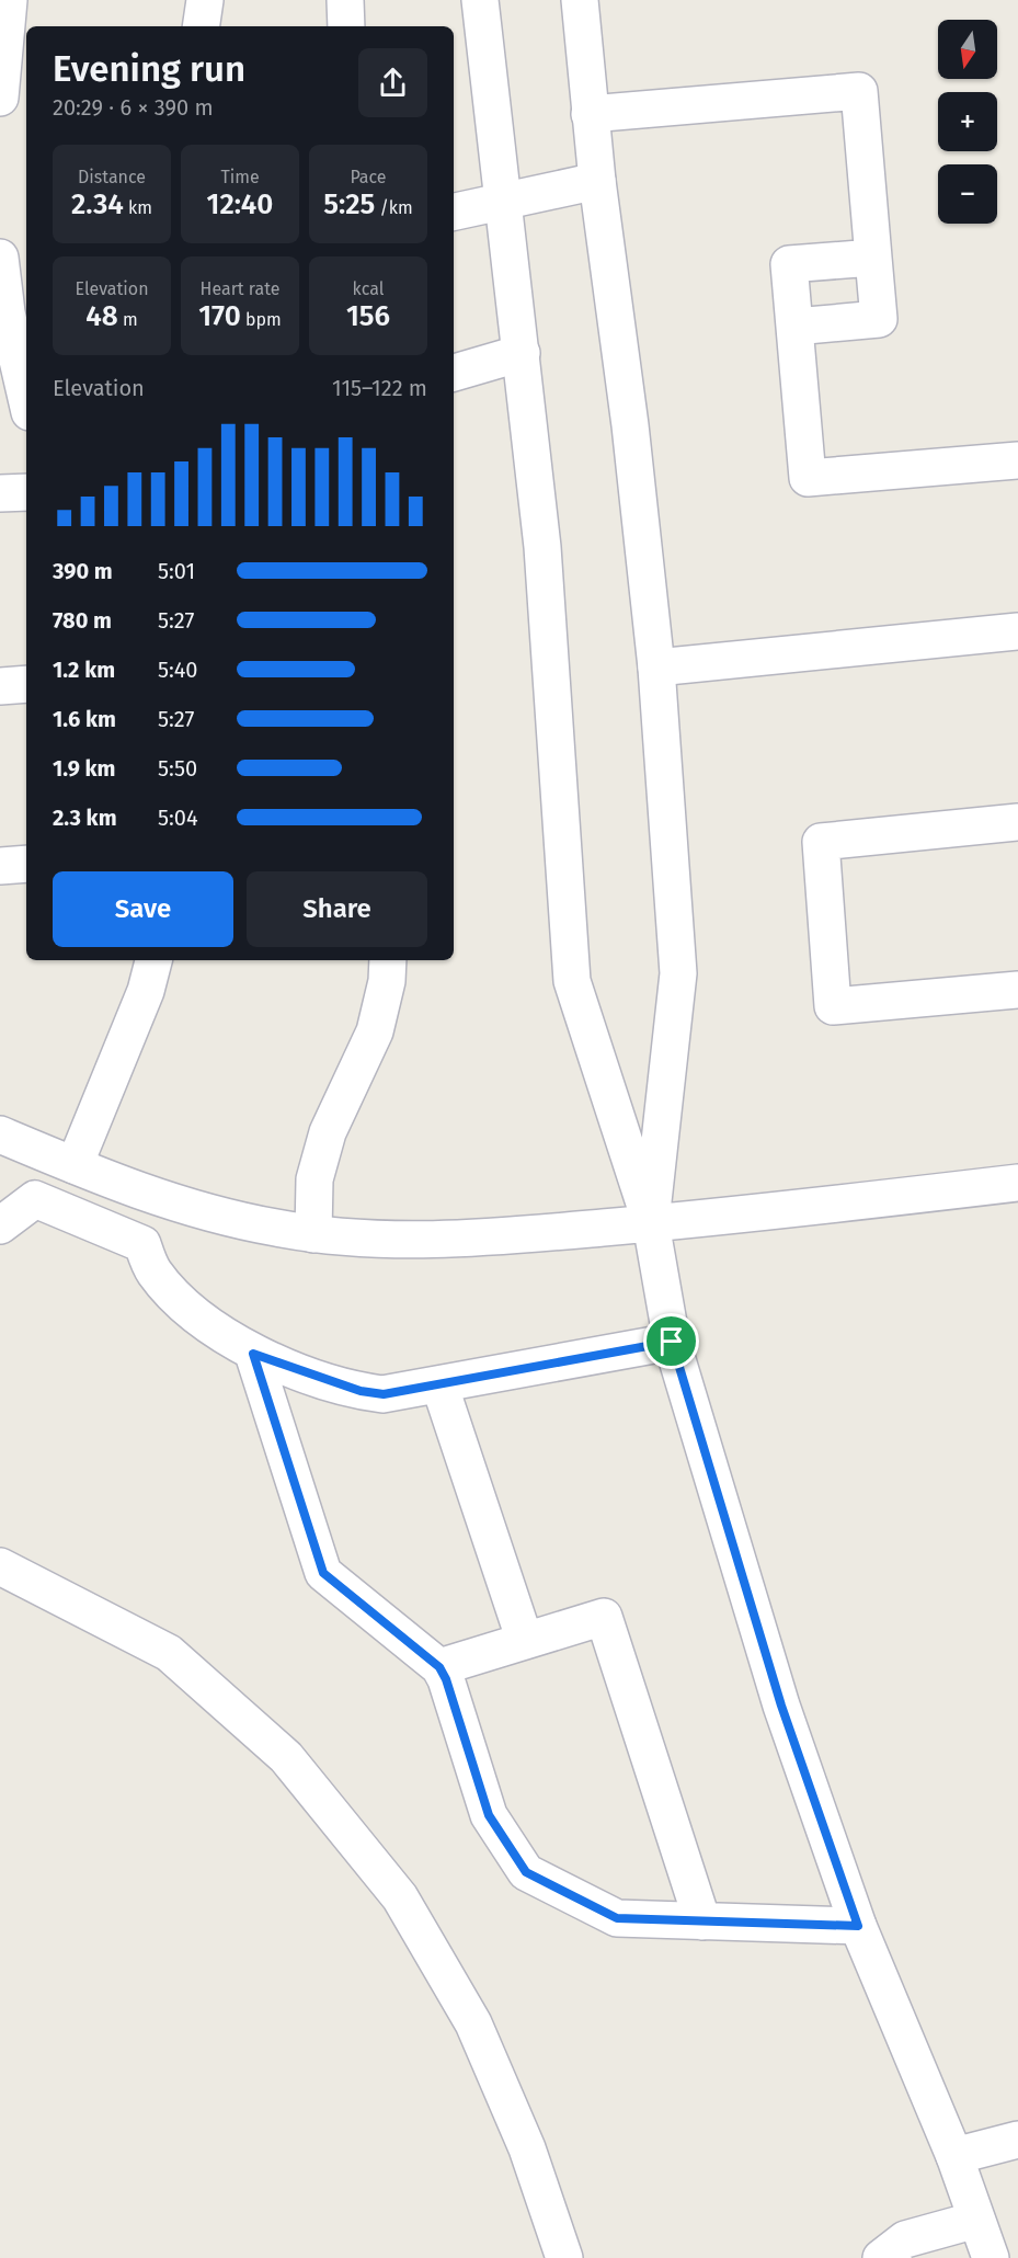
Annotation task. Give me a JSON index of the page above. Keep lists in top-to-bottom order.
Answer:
{
  "north": "bottom",
  "page": {
    "map_buttons": ["+", "−"],
    "heading": ["Evening run", "20:29 · 6 × 390 m"],
    "stats": [
      ["Distance", "2.34 km"],
      ["Time", "12:40"],
      ["Pace", "5:25 /km"],
      ["Elevation", "48 m"],
      ["Heart rate", "170 bpm"],
      ["kcal", "156"]
    ],
    "chart": ["Elevation", "115–122 m"],
    "list": [
      {
        "name": "390 m",
        "note": "5:01"
      },
      {
        "name": "780 m",
        "note": "5:27"
      },
      {
        "name": "1.2 km",
        "note": "5:40"
      },
      {
        "name": "1.6 km",
        "note": "5:27"
      },
      {
        "name": "1.9 km",
        "note": "5:50"
      },
      {
        "name": "2.3 km",
        "note": "5:04"
      }
    ],
    "buttons": ["Save", "Share"]
  }
}
